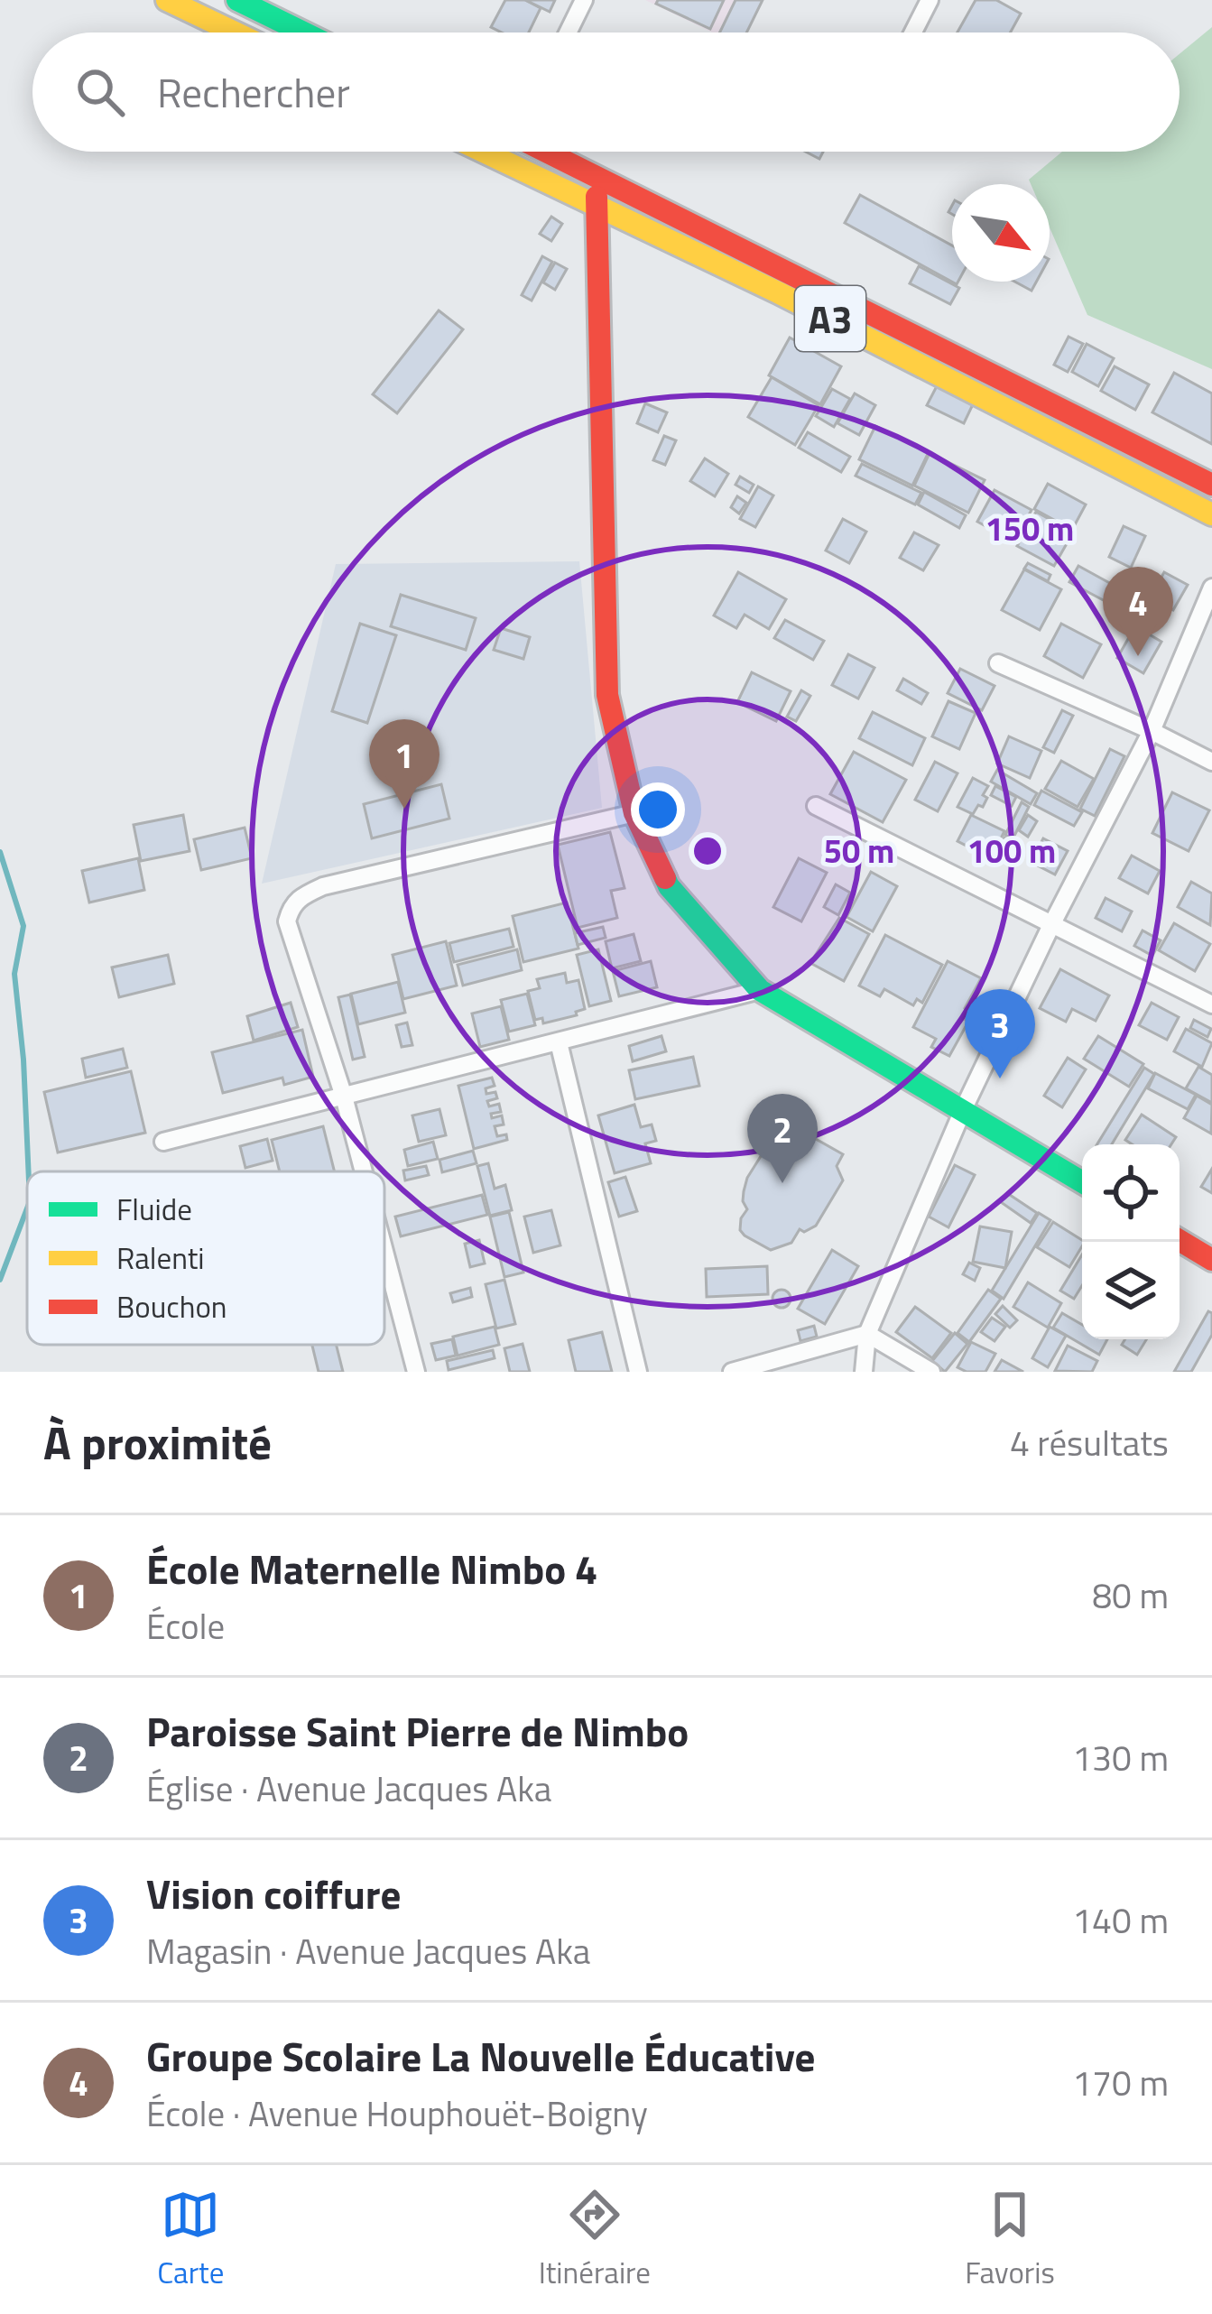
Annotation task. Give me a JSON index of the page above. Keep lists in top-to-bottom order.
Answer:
{
  "streets": {
    "main road": ["A3"]
  },
  "legend": ["Fluide", "Ralenti", "Bouchon"],
  "north": "bottom right",
  "page": {
    "search": "Rechercher",
    "pins": [
      "4",
      "1",
      "3",
      "2"
    ],
    "heading": ["À proximité", "4 résultats"],
    "list": [
      {
        "mark": "1",
        "name": "École Maternelle Nimbo 4",
        "note": "École",
        "value": "80 m"
      },
      {
        "mark": "2",
        "name": "Paroisse Saint Pierre de Nimbo",
        "note": "Église · Avenue Jacques Aka",
        "value": "130 m"
      },
      {
        "mark": "3",
        "name": "Vision coiffure",
        "note": "Magasin · Avenue Jacques Aka",
        "value": "140 m"
      },
      {
        "mark": "4",
        "name": "Groupe Scolaire La Nouvelle Éducative",
        "note": "École · Avenue Houphouët-Boigny",
        "value": "170 m"
      }
    ],
    "nav": ["Carte", "Itinéraire", "Favoris"]
  },
  "rings": ["150 m", "50 m", "100 m"]
}
